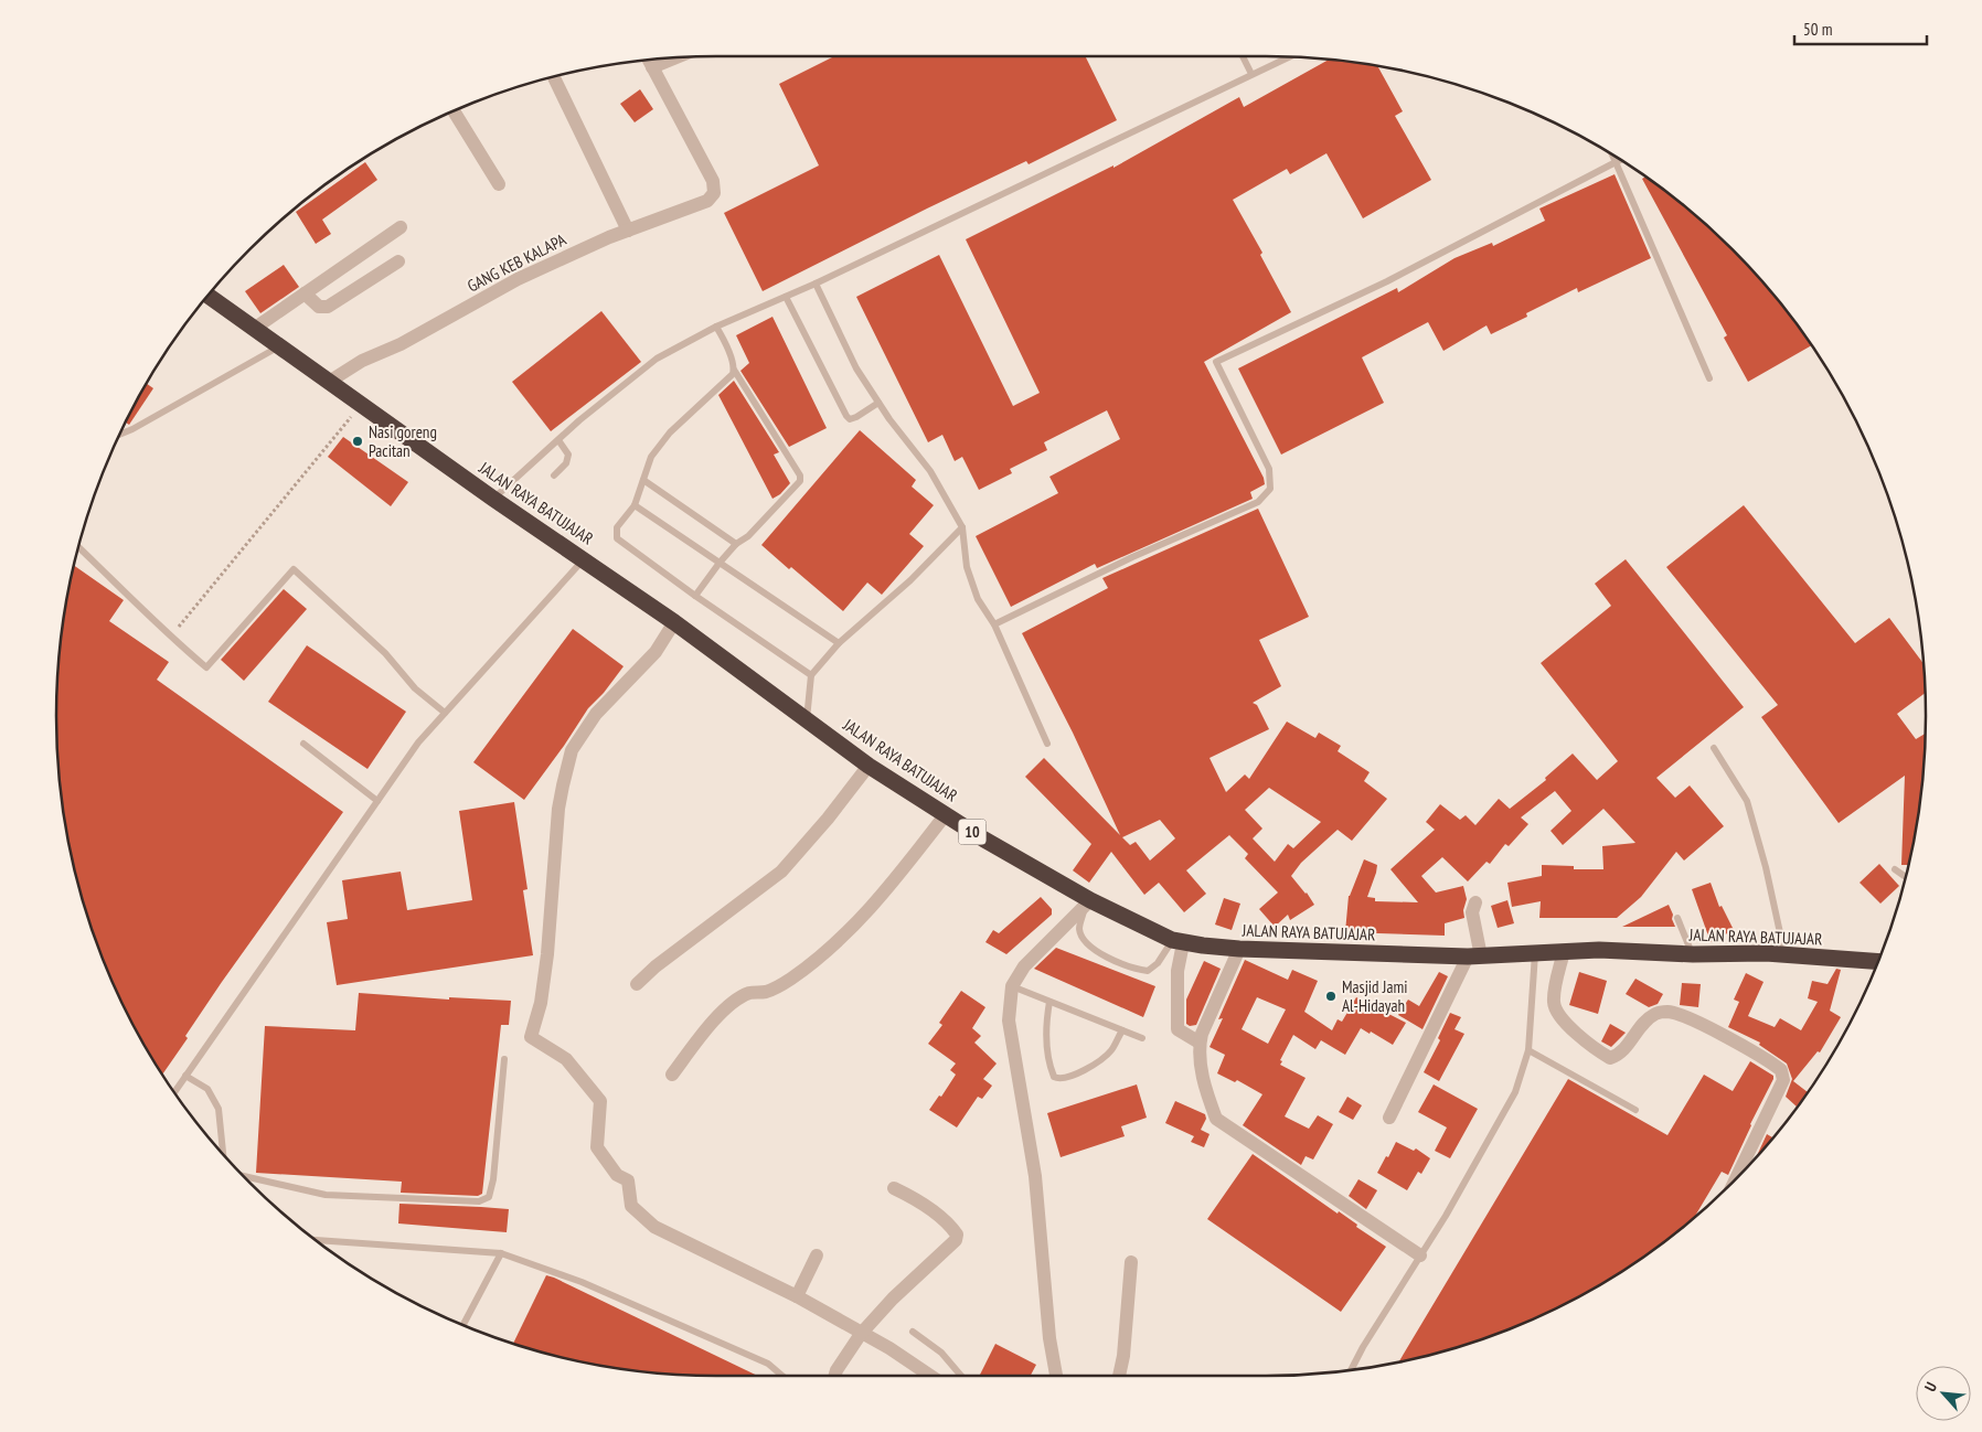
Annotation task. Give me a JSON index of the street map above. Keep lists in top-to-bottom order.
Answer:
{
  "streets": {
    "highway": ["JALAN RAYA BATUJAJAR", "10"],
    "street": ["GANG KEB KALAPA"]
  },
  "crossings": [
    ["GANG KEB KALAPA", "JALAN RAYA BATUJAJAR"]
  ],
  "places": ["Nasi goreng Pacitan", "Masjid Jami Al-Hidayah"],
  "scale_bar": "50 m",
  "north": "top left"
}
